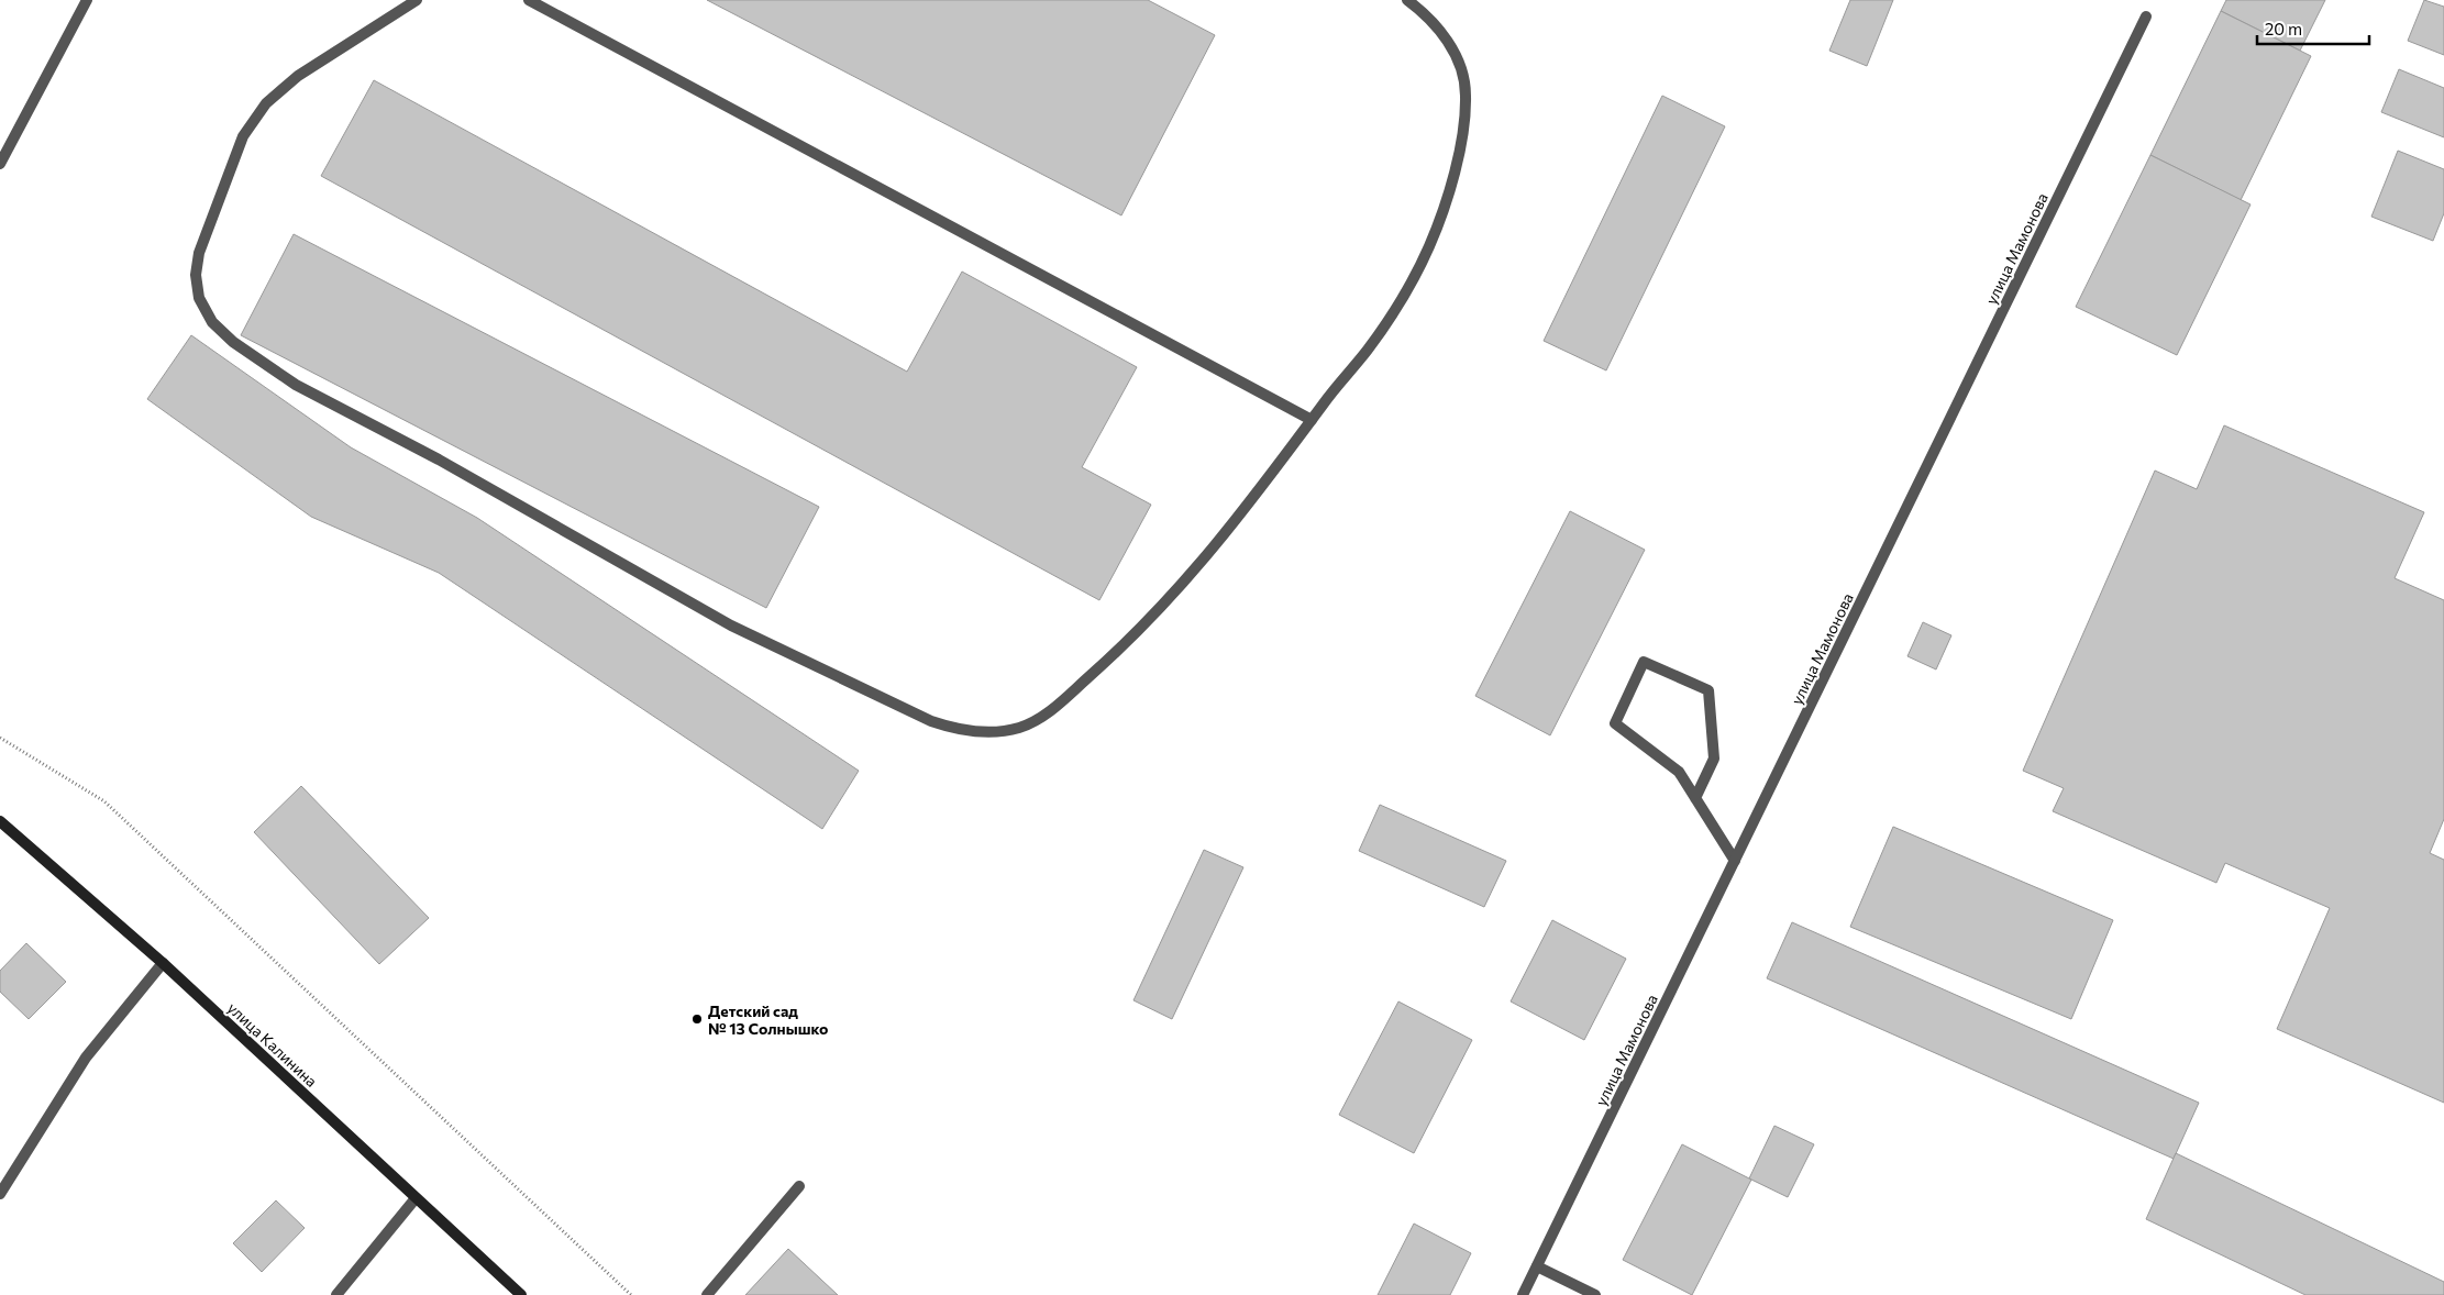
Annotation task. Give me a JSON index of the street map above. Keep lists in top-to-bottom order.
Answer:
{
  "streets": {
    "main road": ["улица Калинина"],
    "street": ["улица Мамонова"]
  },
  "places": ["Детский сад № 13 Солнышко"],
  "scale_bar": "20 m"
}
